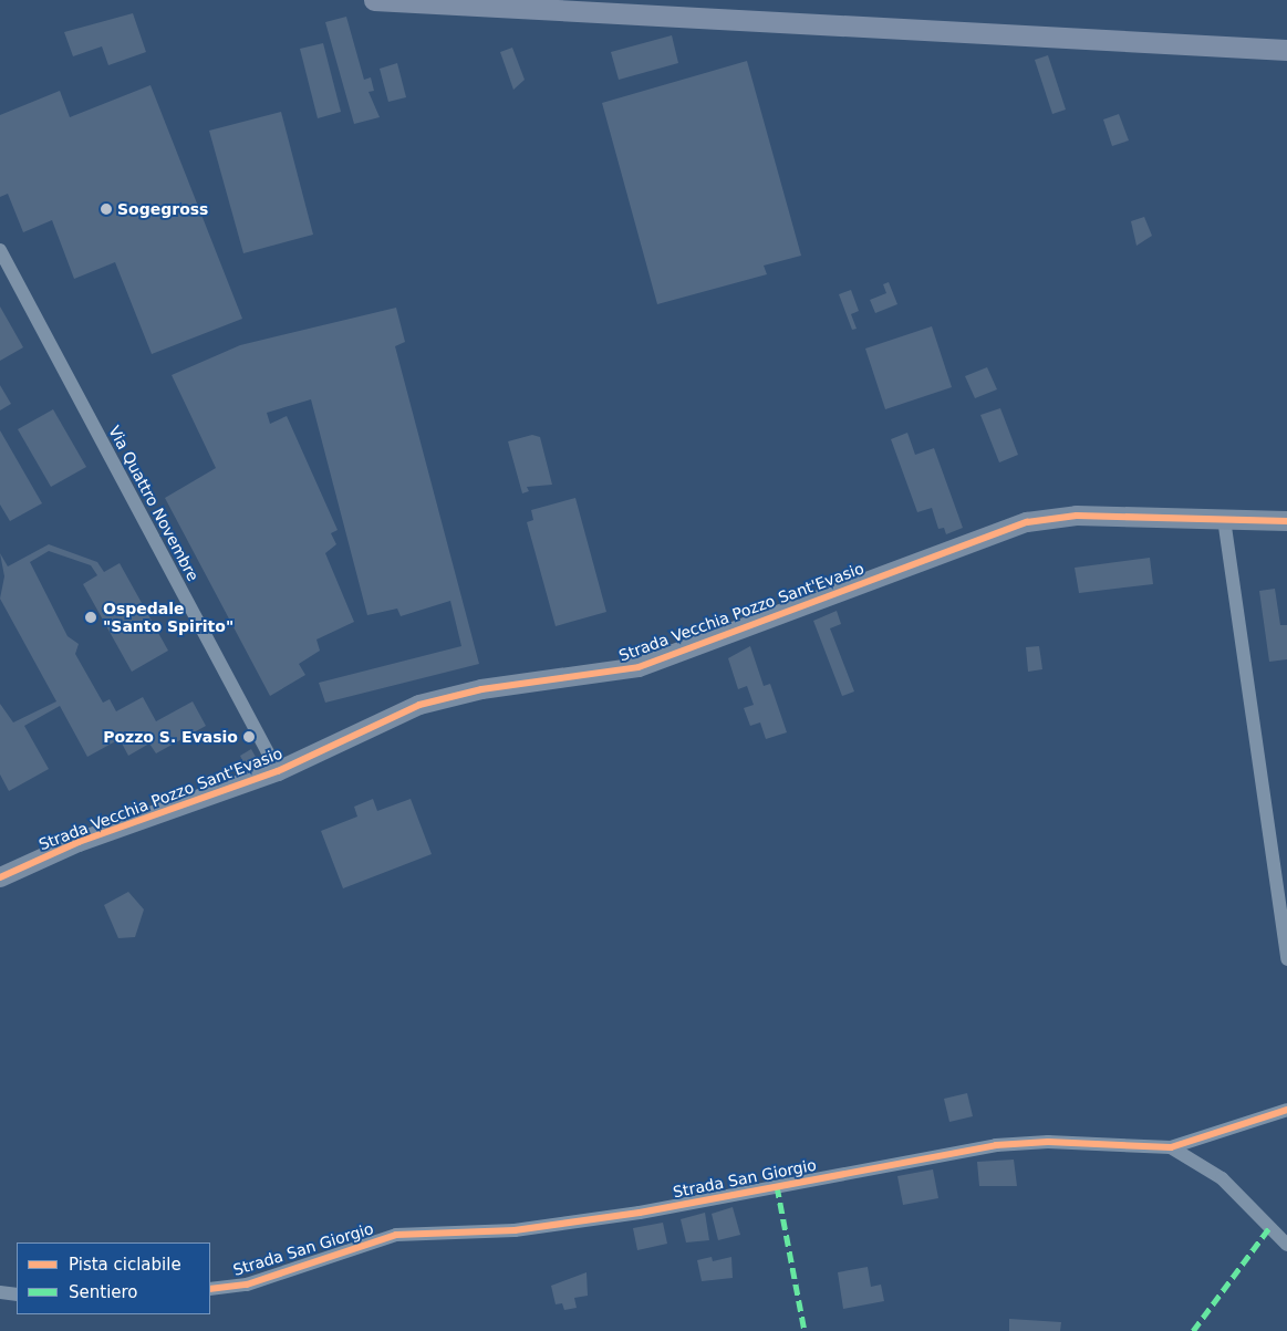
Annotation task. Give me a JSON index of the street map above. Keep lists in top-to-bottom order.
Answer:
{
  "streets": {
    "street": ["Via Quattro Novembre", "Strada Vecchia Pozzo Sant'Evasio", "Strada San Giorgio"]
  },
  "crossings": [
    ["Via Quattro Novembre", "Strada Vecchia Pozzo Sant'Evasio"]
  ],
  "places": ["Sogegross", "Ospedale \"Santo Spirito\"", "Pozzo S. Evasio"],
  "legend": ["Pista ciclabile", "Sentiero"]
}
